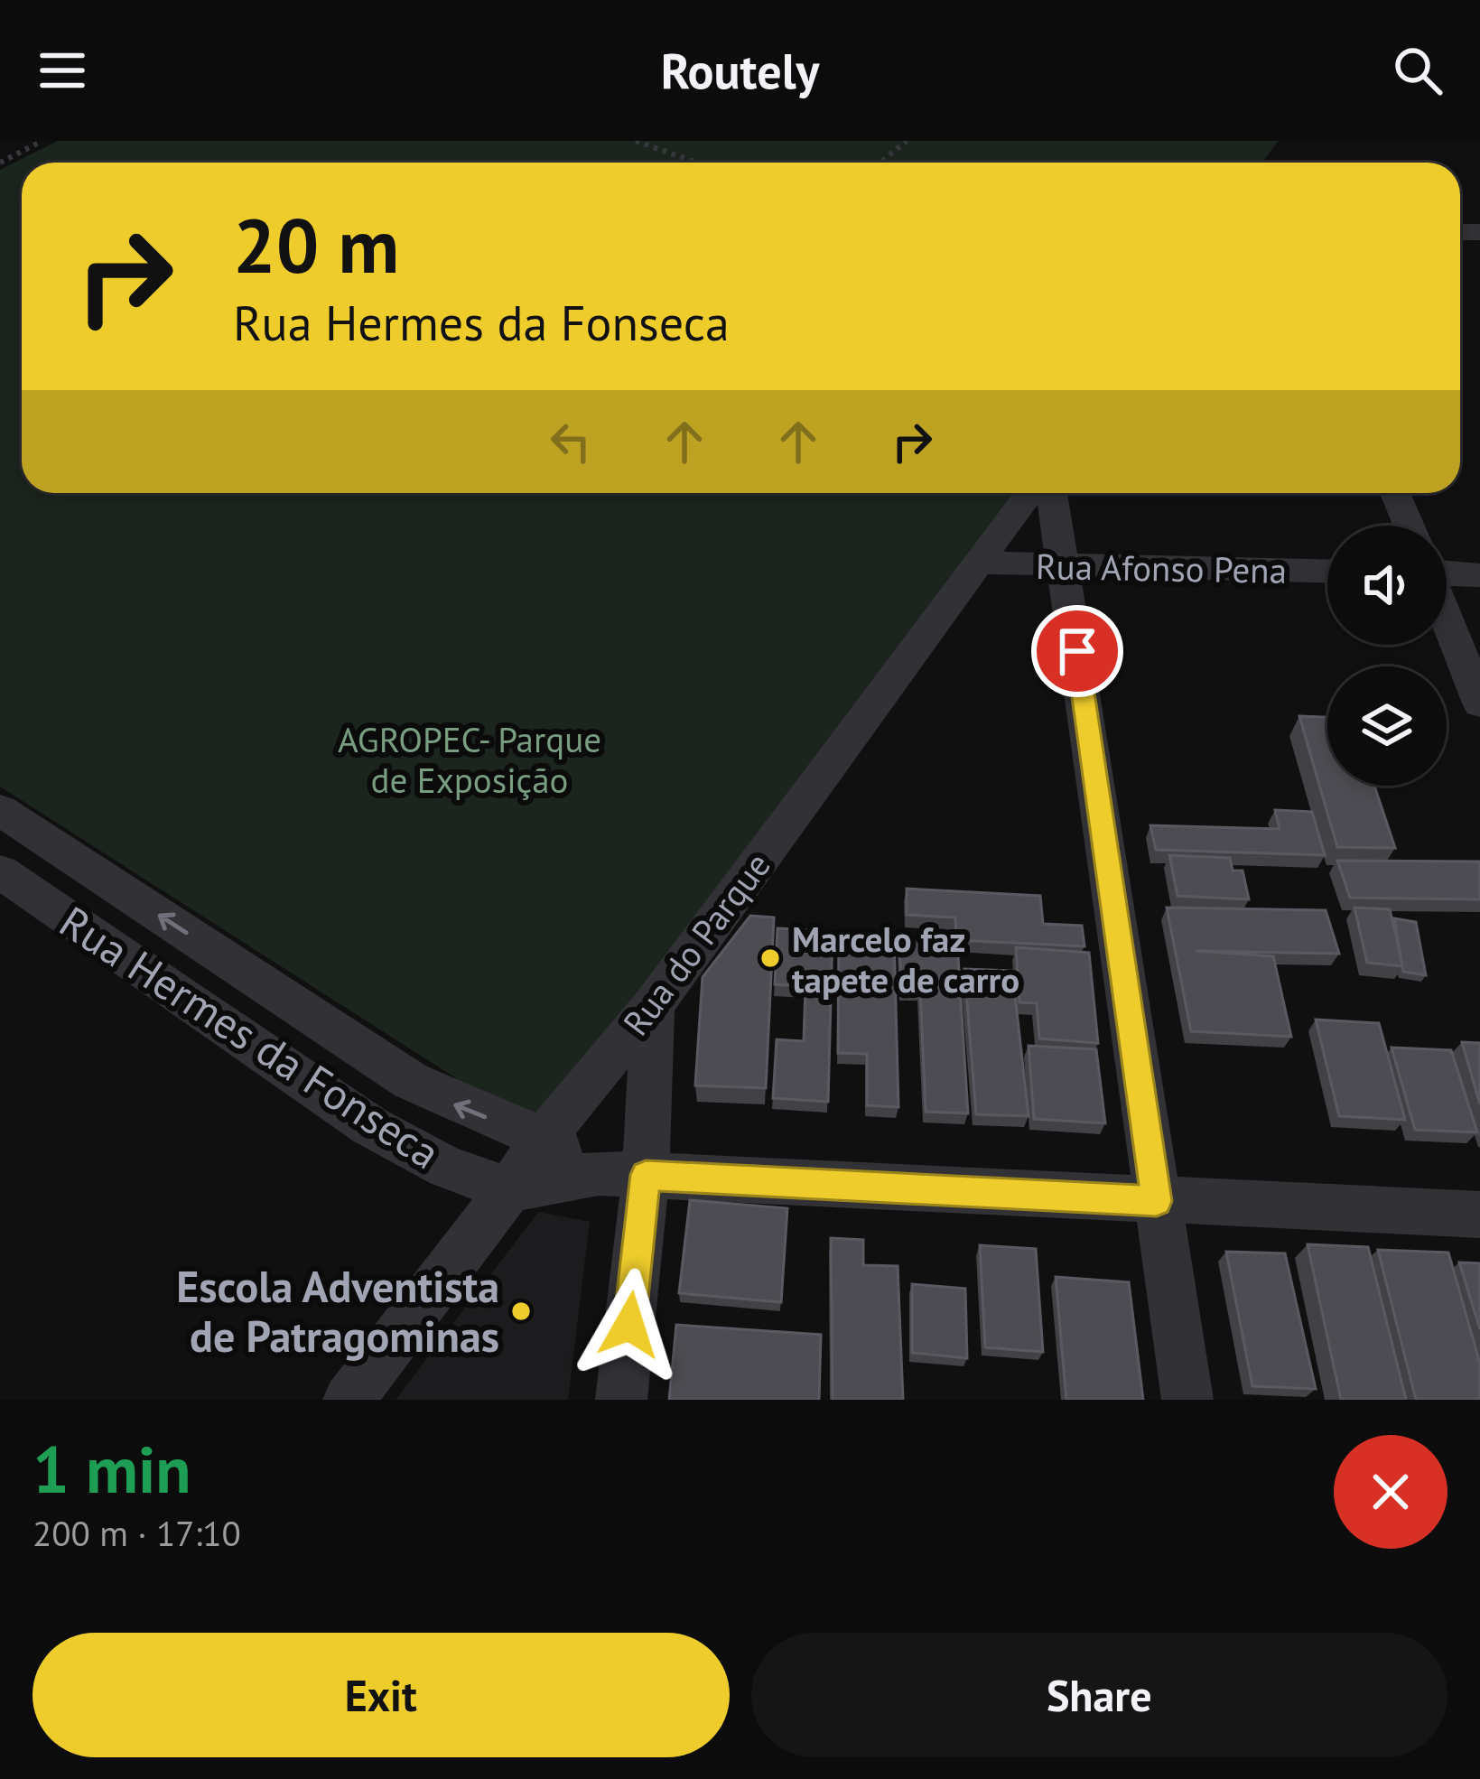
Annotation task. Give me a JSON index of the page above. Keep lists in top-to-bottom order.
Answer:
{
  "streets": {
    "street": ["Rua Afonso Pena", "Rua do Parque", "Rua Hermes da Fonseca"]
  },
  "crossings": [
    ["Rua Afonso Pena", "Rua do Parque"],
    ["Rua do Parque", "Rua Hermes da Fonseca"]
  ],
  "parks": ["AGROPEC- Parque de Exposição"],
  "places": ["Marcelo faz tapete de carro", "Escola Adventista de Patragominas"],
  "page": {
    "header": "Routely",
    "turn": ["20 m", "Rua Hermes da Fonseca"],
    "heading": ["1 min", "200 m · 17:10"],
    "buttons": ["Exit", "Share"]
  }
}
